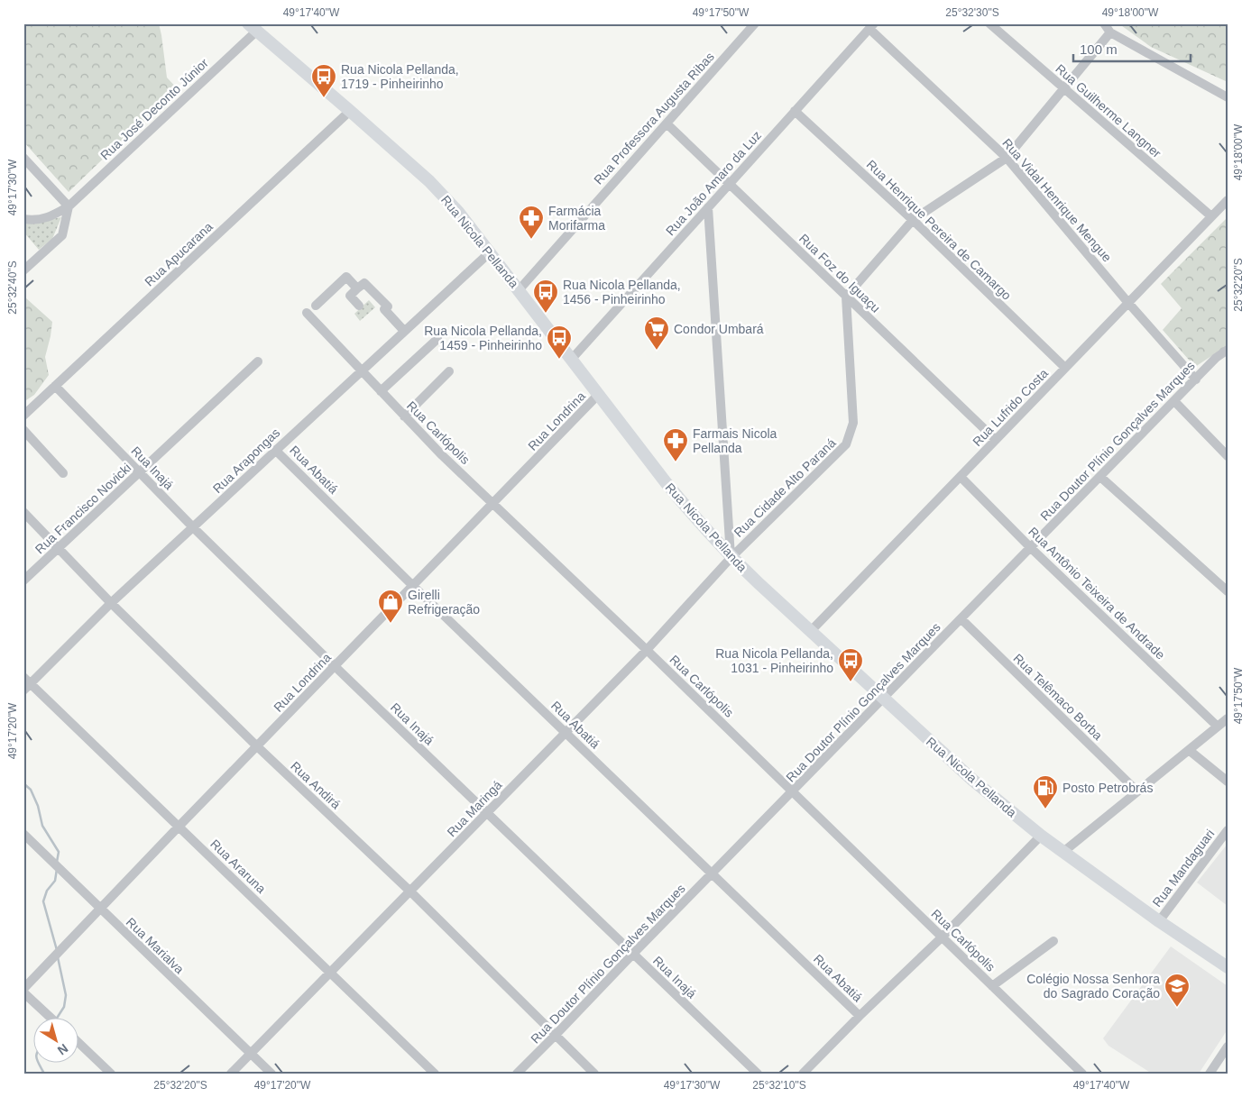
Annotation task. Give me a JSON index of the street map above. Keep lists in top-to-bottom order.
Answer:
{
  "streets": {
    "main road": ["Rua Nicola Pellanda"],
    "street": [
      "Rua José Deconto Júnior",
      "Rua Guilherme Langner",
      "Rua Professora Augusta Ribas",
      "Rua João Amaro da Luz",
      "Rua Vidal Henrique Mengue",
      "Rua Henrique Pereira de Camargo",
      "Rua Apucarana",
      "Rua Foz do Iguaçu",
      "Rua Lufrido Costa",
      "Rua Londrina",
      "Rua Carlópolis",
      "Rua Doutor Plínio Gonçalves Marques",
      "Rua Arapongas",
      "Rua Inajá",
      "Rua Abatiá",
      "Rua Cidade Alto Paraná",
      "Rua Francisco Novicki",
      "Rua Antônio Teixeira de Andrade",
      "Rua Telêmaco Borba",
      "Rua Andirá",
      "Rua Maringá",
      "Rua Araruna",
      "Rua Mandaguari",
      "Rua Marialva"
    ]
  },
  "crossings": [
    ["Rua José Deconto Júnior", "Rua Nicola Pellanda"],
    ["Rua Guilherme Langner", "Rua Lufrido Costa"],
    ["Rua Professora Augusta Ribas", "Rua Nicola Pellanda"],
    ["Rua Professora Augusta Ribas", "Rua Foz do Iguaçu"],
    ["Rua João Amaro da Luz", "Rua Vidal Henrique Mengue"],
    ["Rua João Amaro da Luz", "Rua Henrique Pereira de Camargo"],
    ["Rua João Amaro da Luz", "Rua Nicola Pellanda"],
    ["Rua João Amaro da Luz", "Rua Foz do Iguaçu"],
    ["Rua Vidal Henrique Mengue", "Rua Lufrido Costa"],
    ["Rua Vidal Henrique Mengue", "Rua Doutor Plínio Gonçalves Marques"],
    ["Rua Henrique Pereira de Camargo", "Rua Lufrido Costa"],
    ["Rua Nicola Pellanda", "Rua Apucarana"],
    ["Rua Nicola Pellanda", "Rua Lufrido Costa"],
    ["Rua Nicola Pellanda", "Rua Londrina"],
    ["Rua Nicola Pellanda", "Rua Doutor Plínio Gonçalves Marques"],
    ["Rua Nicola Pellanda", "Rua Arapongas"],
    ["Rua Nicola Pellanda", "Rua Cidade Alto Paraná"],
    ["Rua Nicola Pellanda", "Rua Maringá"],
    ["Rua Nicola Pellanda", "Rua Mandaguari"],
    ["Rua Apucarana", "Rua Inajá"],
    ["Rua Foz do Iguaçu", "Rua Lufrido Costa"],
    ["Rua Foz do Iguaçu", "Rua Cidade Alto Paraná"],
    ["Rua Lufrido Costa", "Rua Antônio Teixeira de Andrade"],
    ["Rua Londrina", "Rua Carlópolis"],
    ["Rua Londrina", "Rua Inajá"],
    ["Rua Londrina", "Rua Abatiá"],
    ["Rua Londrina", "Rua Andirá"],
    ["Rua Londrina", "Rua Araruna"],
    ["Rua Londrina", "Rua Marialva"],
    ["Rua Carlópolis", "Rua Doutor Plínio Gonçalves Marques"],
    ["Rua Carlópolis", "Rua Arapongas"],
    ["Rua Carlópolis", "Rua Maringá"],
    ["Rua Doutor Plínio Gonçalves Marques", "Rua Inajá"],
    ["Rua Doutor Plínio Gonçalves Marques", "Rua Abatiá"],
    ["Rua Doutor Plínio Gonçalves Marques", "Rua Antônio Teixeira de Andrade"],
    ["Rua Doutor Plínio Gonçalves Marques", "Rua Telêmaco Borba"],
    ["Rua Doutor Plínio Gonçalves Marques", "Rua Andirá"],
    ["Rua Arapongas", "Rua Inajá"],
    ["Rua Arapongas", "Rua Abatiá"],
    ["Rua Arapongas", "Rua Andirá"],
    ["Rua Arapongas", "Rua Araruna"],
    ["Rua Inajá", "Rua Francisco Novicki"],
    ["Rua Inajá", "Rua Maringá"],
    ["Rua Abatiá", "Rua Maringá"],
    ["Rua Cidade Alto Paraná", "Rua Maringá"],
    ["Rua Francisco Novicki", "Rua Andirá"],
    ["Rua Andirá", "Rua Maringá"],
    ["Rua Maringá", "Rua Araruna"],
    ["Rua Maringá", "Rua Marialva"]
  ],
  "places": {
    "bus stop": [
      "Rua Nicola Pellanda, 1719 - Pinheirinho",
      "Rua Nicola Pellanda, 1456 - Pinheirinho",
      "Rua Nicola Pellanda, 1459 - Pinheirinho",
      "Rua Nicola Pellanda, 1031 - Pinheirinho"
    ],
    "pharmacy": ["Farmácia Morifarma", "Farmais Nicola Pellanda"],
    "supermarket": ["Condor Umbará"],
    "shop": ["Girelli Refrigeração"],
    "fuel station": ["Posto Petrobrás"],
    "school or university": ["Colégio Nossa Senhora do Sagrado Coração"]
  },
  "scale_bar": "100 m",
  "north": "bottom right",
  "coordinates": [
    "49°17'40\"W",
    "49°17'50\"W",
    "25°32'30\"S",
    "49°18'00\"W",
    "49°17'30\"W",
    "25°32'20\"S",
    "25°32'40\"S",
    "49°17'20\"W",
    "25°32'10\"S"
  ]
}
